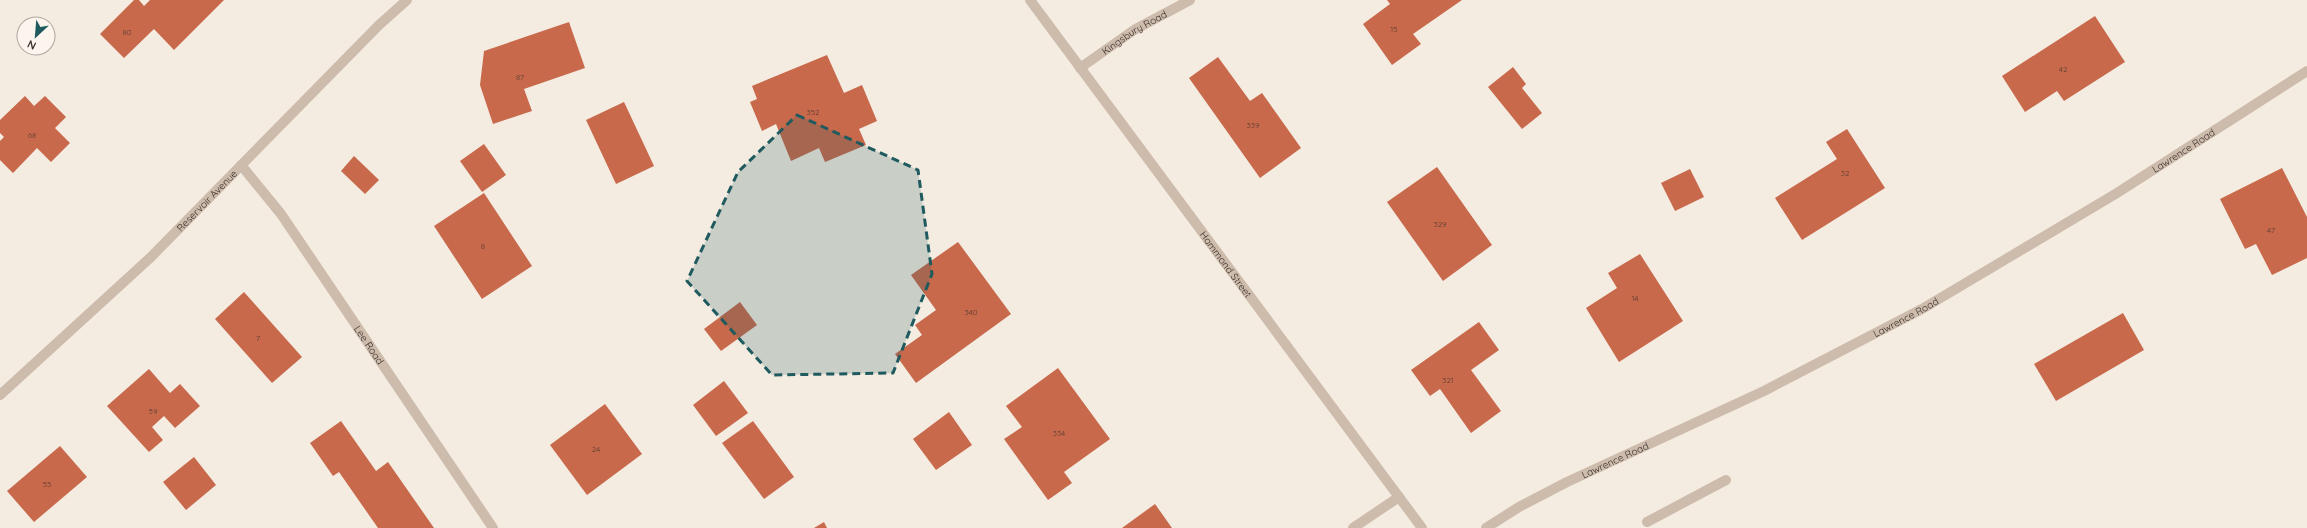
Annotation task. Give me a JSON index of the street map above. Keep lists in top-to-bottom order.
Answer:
{
  "streets": {
    "street": [
      "Kingsbury Road",
      "Lawrence Road",
      "Reservoir Avenue",
      "Hammond Street",
      "Lee Road"
    ]
  },
  "crossings": [
    ["Kingsbury Road", "Hammond Street"],
    ["Reservoir Avenue", "Lee Road"]
  ],
  "house_numbers": [
    "15",
    "80",
    "42",
    "87",
    "352",
    "339",
    "68",
    "32",
    "329",
    "47",
    "8",
    "14",
    "340",
    "7",
    "321",
    "59",
    "334",
    "24",
    "53"
  ],
  "north": "bottom left"
}
